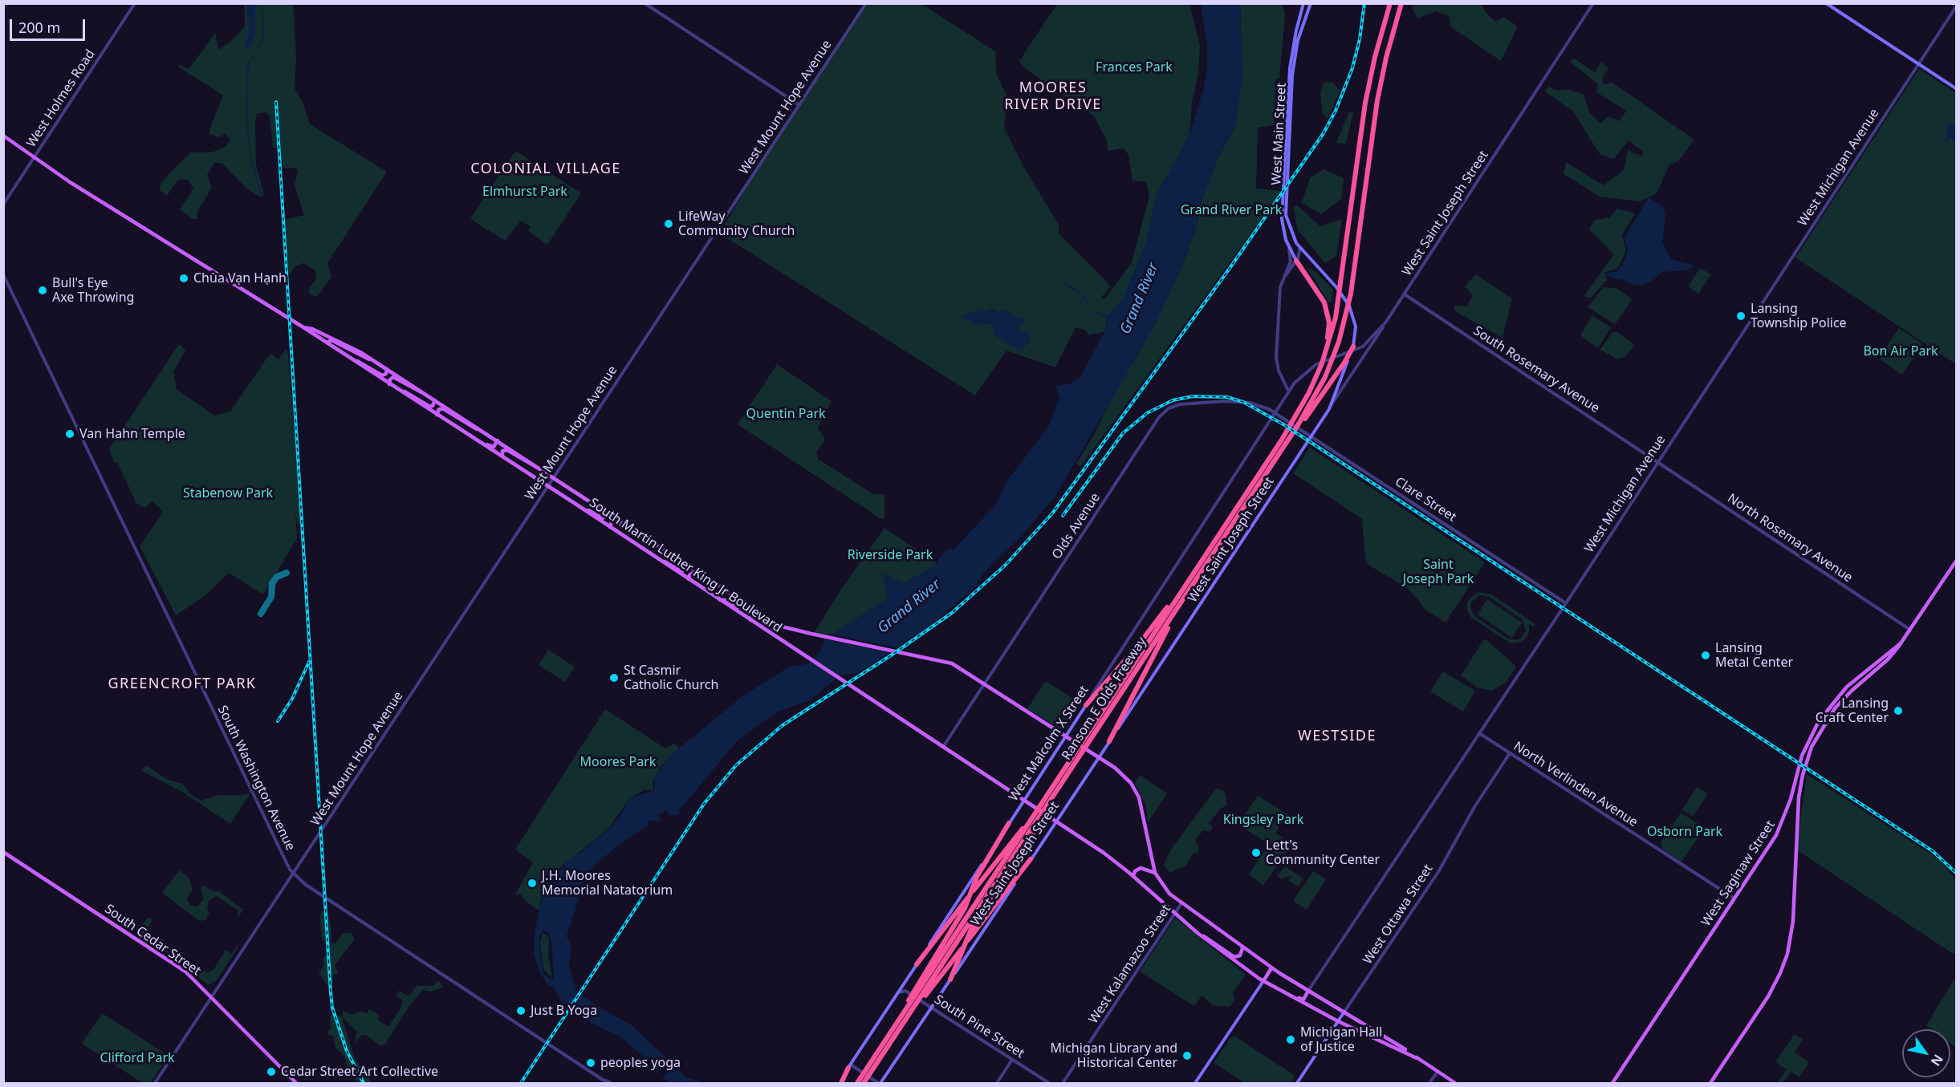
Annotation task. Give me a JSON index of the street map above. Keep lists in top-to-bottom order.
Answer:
{
  "streets": {
    "highway": ["Ransom E Olds Freeway"],
    "main road": [
      "West Main Street",
      "West Saint Joseph Street",
      "South Martin Luther King Jr Boulevard",
      "West Malcolm X Street",
      "West Saginaw Street",
      "West Ottawa Street",
      "South Cedar Street"
    ],
    "street": [
      "West Holmes Road",
      "West Mount Hope Avenue",
      "West Michigan Avenue",
      "South Rosemary Avenue",
      "Clare Street",
      "Olds Avenue",
      "North Rosemary Avenue",
      "South Washington Avenue",
      "North Verlinden Avenue",
      "West Kalamazoo Street",
      "South Pine Street"
    ]
  },
  "crossings": [
    ["West Holmes Road", "South Martin Luther King Jr Boulevard"],
    ["West Mount Hope Avenue", "South Martin Luther King Jr Boulevard"],
    ["West Mount Hope Avenue", "South Washington Avenue"],
    ["West Mount Hope Avenue", "South Cedar Street"],
    ["West Michigan Avenue", "South Rosemary Avenue"],
    ["West Michigan Avenue", "Clare Street"],
    ["West Michigan Avenue", "North Rosemary Avenue"],
    ["West Michigan Avenue", "North Verlinden Avenue"],
    ["West Saint Joseph Street", "South Rosemary Avenue"],
    ["West Saint Joseph Street", "Clare Street"],
    ["West Saint Joseph Street", "South Martin Luther King Jr Boulevard"],
    ["West Saint Joseph Street", "South Pine Street"],
    ["South Rosemary Avenue", "North Rosemary Avenue"],
    ["Clare Street", "Olds Avenue"],
    ["Clare Street", "West Malcolm X Street"],
    ["Olds Avenue", "South Martin Luther King Jr Boulevard"],
    ["Olds Avenue", "West Malcolm X Street"],
    ["North Rosemary Avenue", "West Saginaw Street"],
    ["South Martin Luther King Jr Boulevard", "West Malcolm X Street"],
    ["South Martin Luther King Jr Boulevard", "West Kalamazoo Street"],
    ["West Malcolm X Street", "South Pine Street"],
    ["North Verlinden Avenue", "West Saginaw Street"],
    ["North Verlinden Avenue", "West Ottawa Street"]
  ],
  "districts": [
    "MOORES RIVER DRIVE",
    "COLONIAL VILLAGE",
    "GREENCROFT PARK",
    "WESTSIDE"
  ],
  "water": ["Grand River"],
  "parks": [
    "Frances Park",
    "Elmhurst Park",
    "Grand River Park",
    "Bon Air Park",
    "Quentin Park",
    "Stabenow Park",
    "Riverside Park",
    "Saint Joseph Park",
    "Moores Park",
    "Kingsley Park",
    "Osborn Park",
    "Clifford Park"
  ],
  "places": [
    "LifeWay Community Church",
    "Chùa Vạn Hạnh",
    "Bull's Eye Axe Throwing",
    "Lansing Township Police",
    "Van Hahn Temple",
    "Lansing Metal Center",
    "St Casmir Catholic Church",
    "Lansing Craft Center",
    "Lett's Community Center",
    "J.H. Moores Memorial Natatorium",
    "Just B Yoga",
    "Michigan Hall of Justice",
    "Michigan Library and Historical Center",
    "peoples yoga",
    "Cedar Street Art Collective"
  ],
  "scale_bar": "200 m",
  "north": "bottom right"
}
